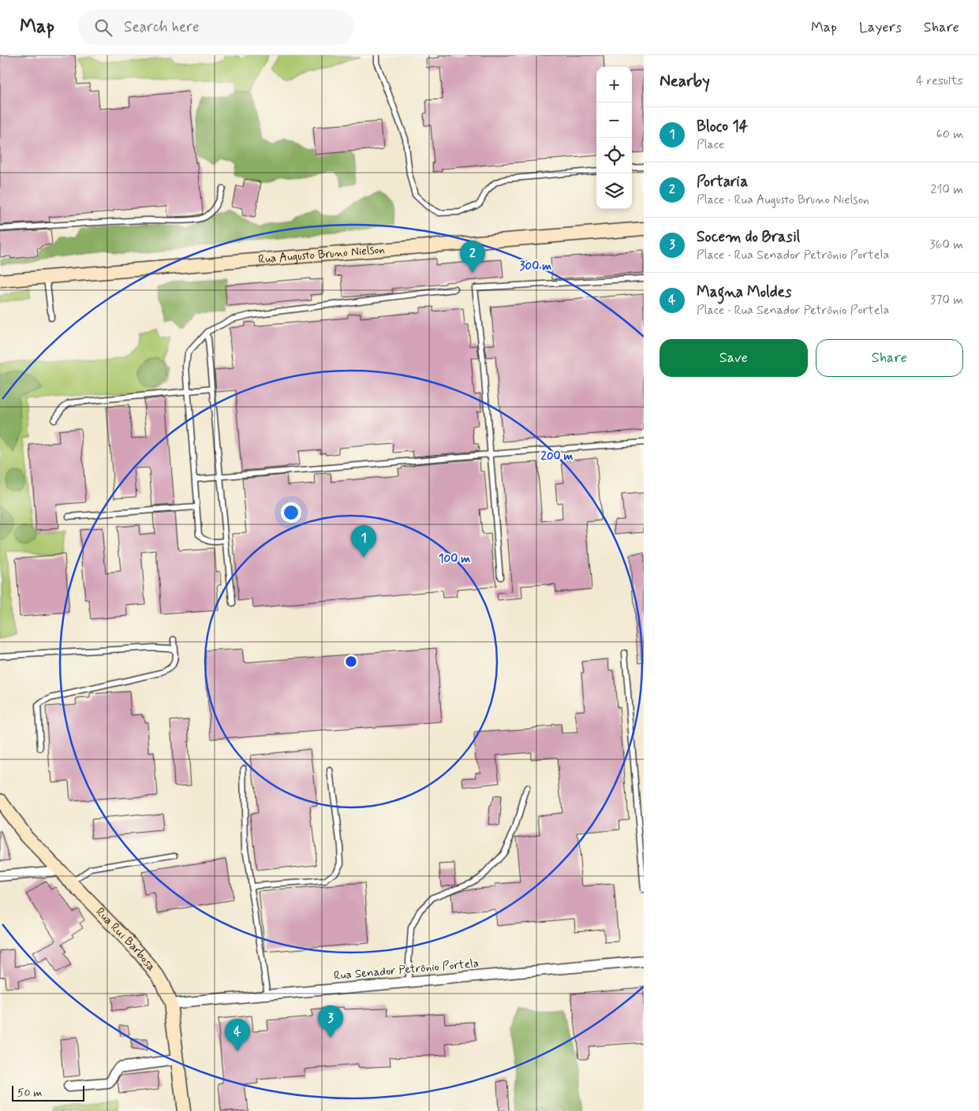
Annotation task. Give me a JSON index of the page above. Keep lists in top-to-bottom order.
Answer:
{
  "streets": {
    "main road": ["Rua Augusto Bruno Nielson", "Rua Rui Barbosa"],
    "street": ["Rua Senador Petrônio Portela"]
  },
  "crossings": [
    ["Rua Rui Barbosa", "Rua Senador Petrônio Portela"]
  ],
  "scale_bar": "50 m",
  "page": {
    "header": "Map",
    "search": "Search here",
    "nav": ["Map", "Layers", "Share"],
    "heading": ["Nearby", "4 results"],
    "map_buttons": ["+", "−"],
    "list": [
      {
        "mark": "1",
        "name": "Bloco 14",
        "note": "Place",
        "value": "60 m"
      },
      {
        "mark": "2",
        "name": "Portaria",
        "note": "Place · Rua Augusto Bruno Nielson",
        "value": "210 m"
      },
      {
        "mark": "3",
        "name": "Socem do Brasil",
        "note": "Place · Rua Senador Petrônio Portela",
        "value": "360 m"
      },
      {
        "mark": "4",
        "name": "Magna Moldes",
        "note": "Place · Rua Senador Petrônio Portela",
        "value": "370 m"
      }
    ],
    "pins": [
      "2",
      "1",
      "3",
      "4"
    ],
    "buttons": ["Save", "Share"],
    "scale": "50 m"
  },
  "rings": ["300 m", "200 m", "100 m"]
}
